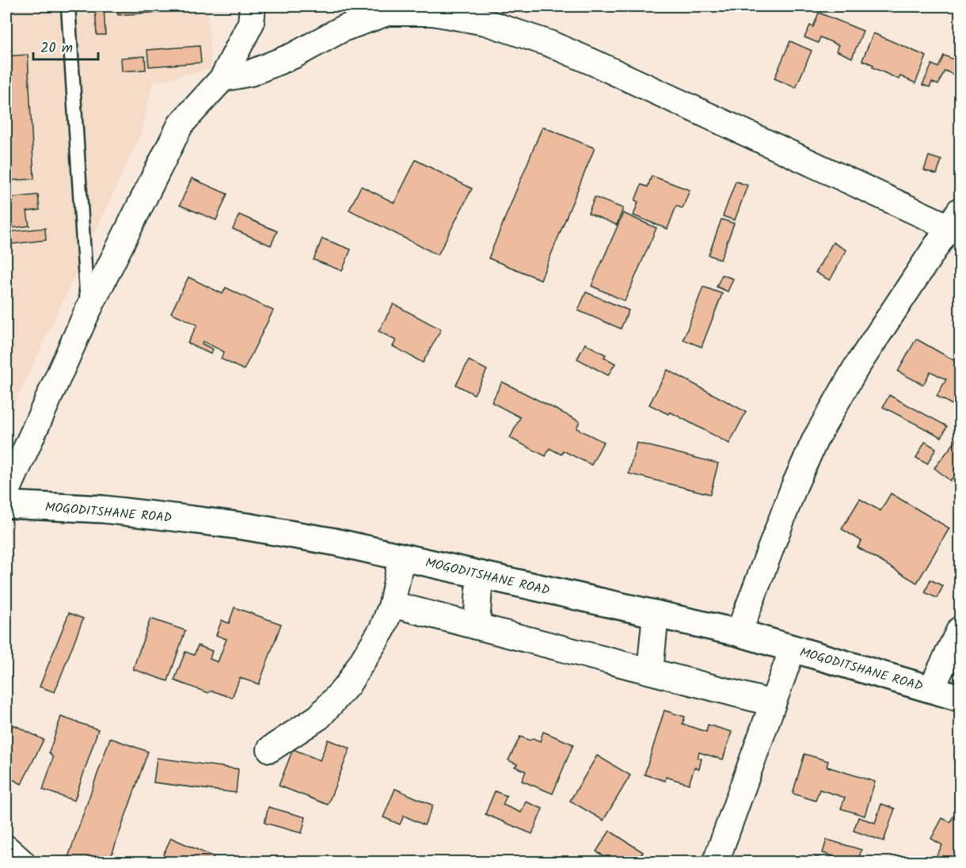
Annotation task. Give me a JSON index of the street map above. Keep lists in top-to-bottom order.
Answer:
{
  "streets": {
    "main road": ["MOGODITSHANE ROAD"]
  },
  "scale_bar": "20 m"
}
